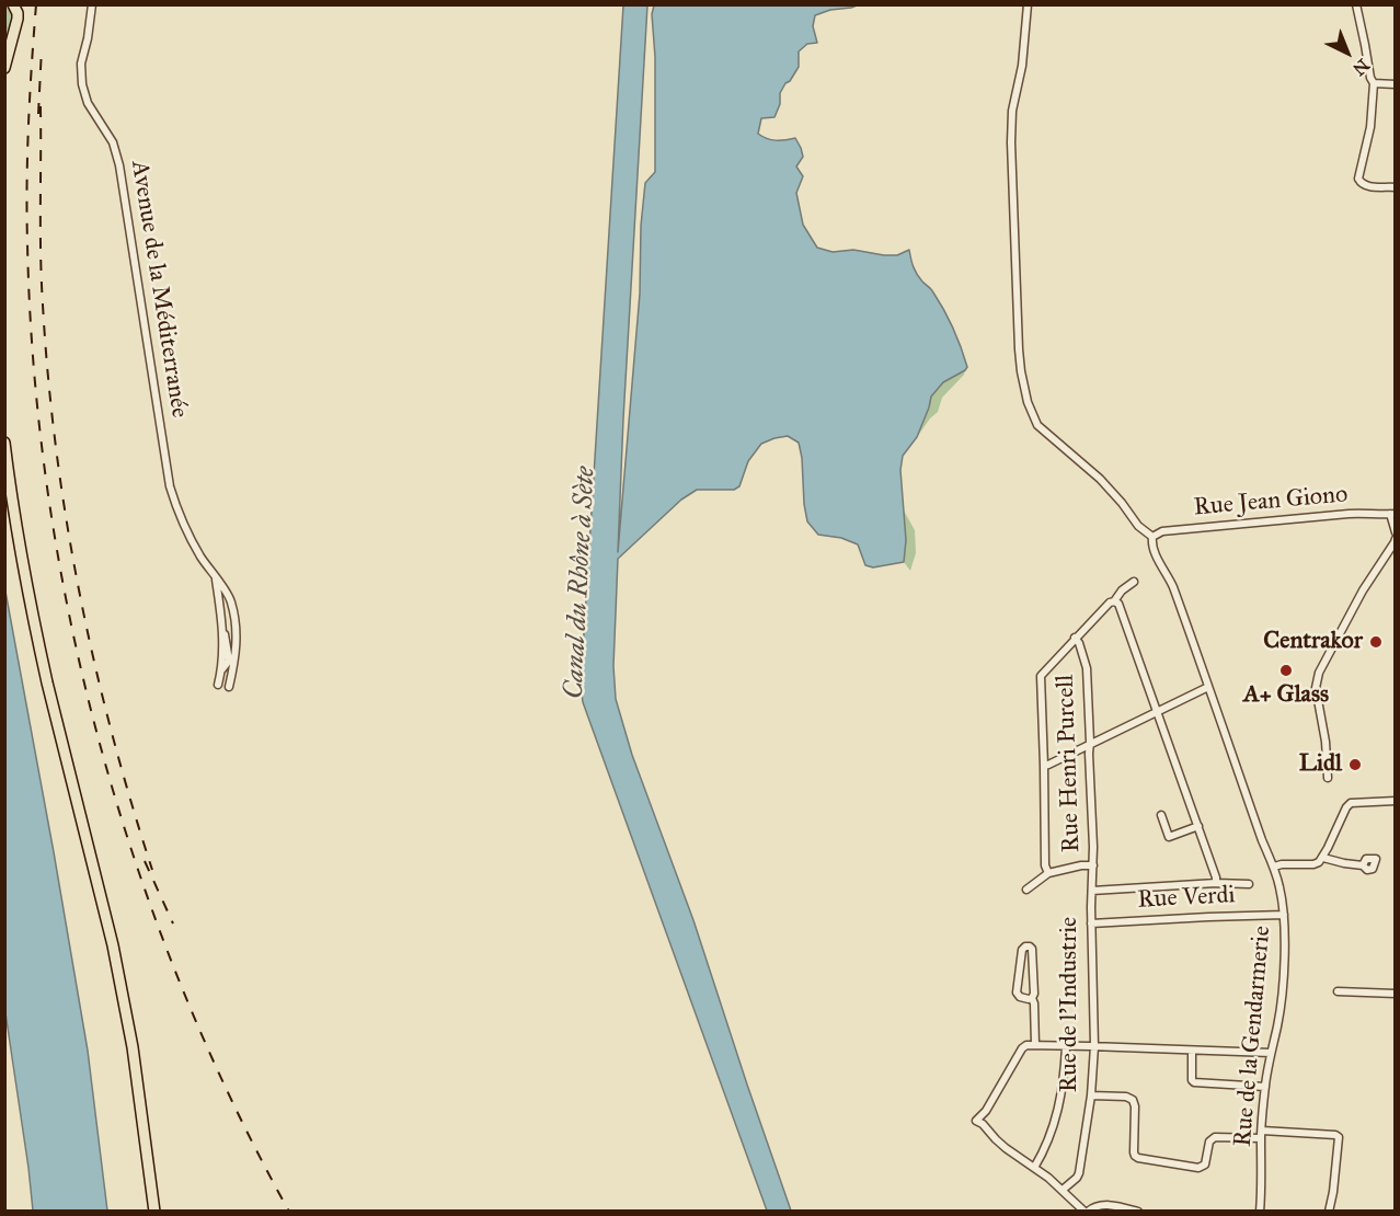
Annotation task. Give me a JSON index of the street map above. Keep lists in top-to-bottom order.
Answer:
{
  "streets": {
    "street": [
      "Avenue de la Méditerranée",
      "Rue Jean Giono",
      "Rue Henri Purcell",
      "Rue Verdi",
      "Rue de l'Industrie",
      "Rue de la Gendarmerie"
    ]
  },
  "crossings": [
    ["Rue Jean Giono", "Rue de la Gendarmerie"],
    ["Rue Henri Purcell", "Rue de l'Industrie"],
    ["Rue Verdi", "Rue de l'Industrie"],
    ["Rue Verdi", "Rue de la Gendarmerie"]
  ],
  "water": ["Canal du Rhône à Sète"],
  "places": ["Centrakor", "A+ Glass", "Lidl"],
  "north": "bottom right"
}
